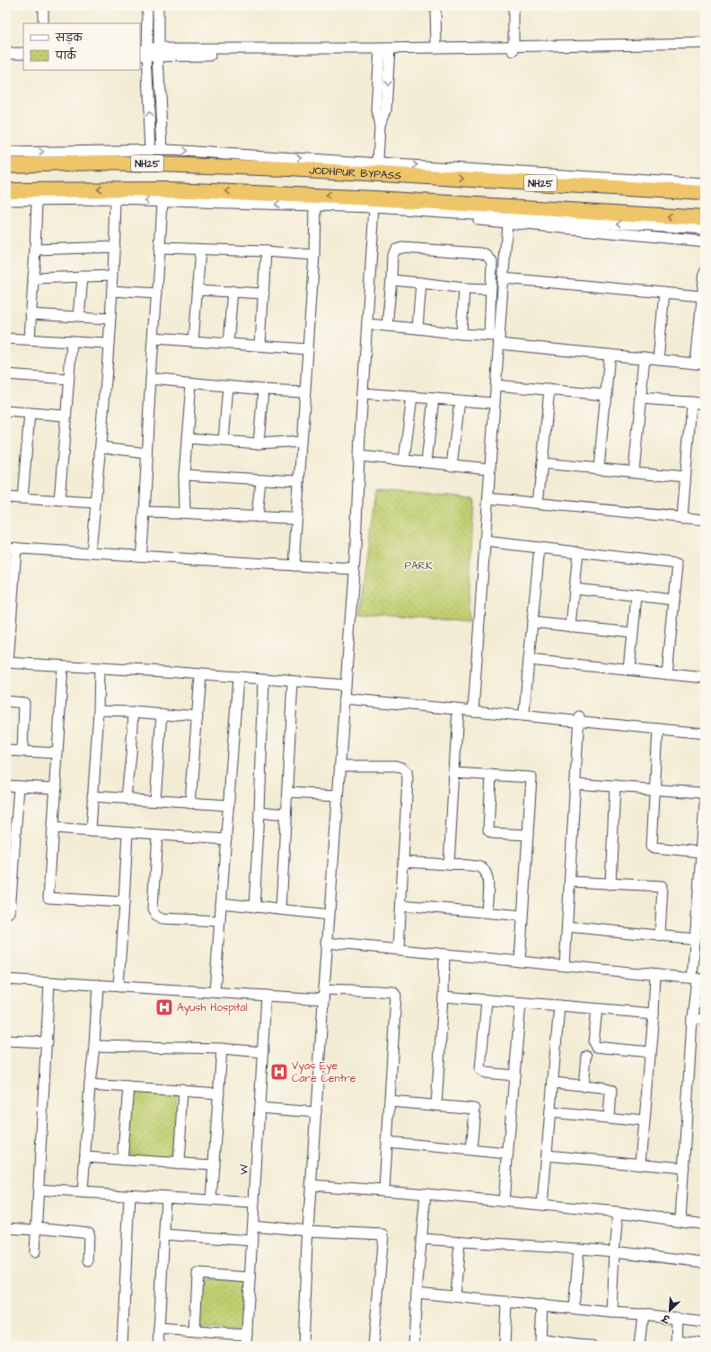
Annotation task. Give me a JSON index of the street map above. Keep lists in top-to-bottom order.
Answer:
{
  "streets": {
    "highway": ["NH25", "JODHPUR BYPASS"],
    "street": ["W"]
  },
  "parks": ["PARK"],
  "places": {
    "hospital": ["Ayush Hospital", "Vyas Eye Care Centre"]
  },
  "legend": ["सड़क", "पार्क"],
  "north": "bottom left"
}
